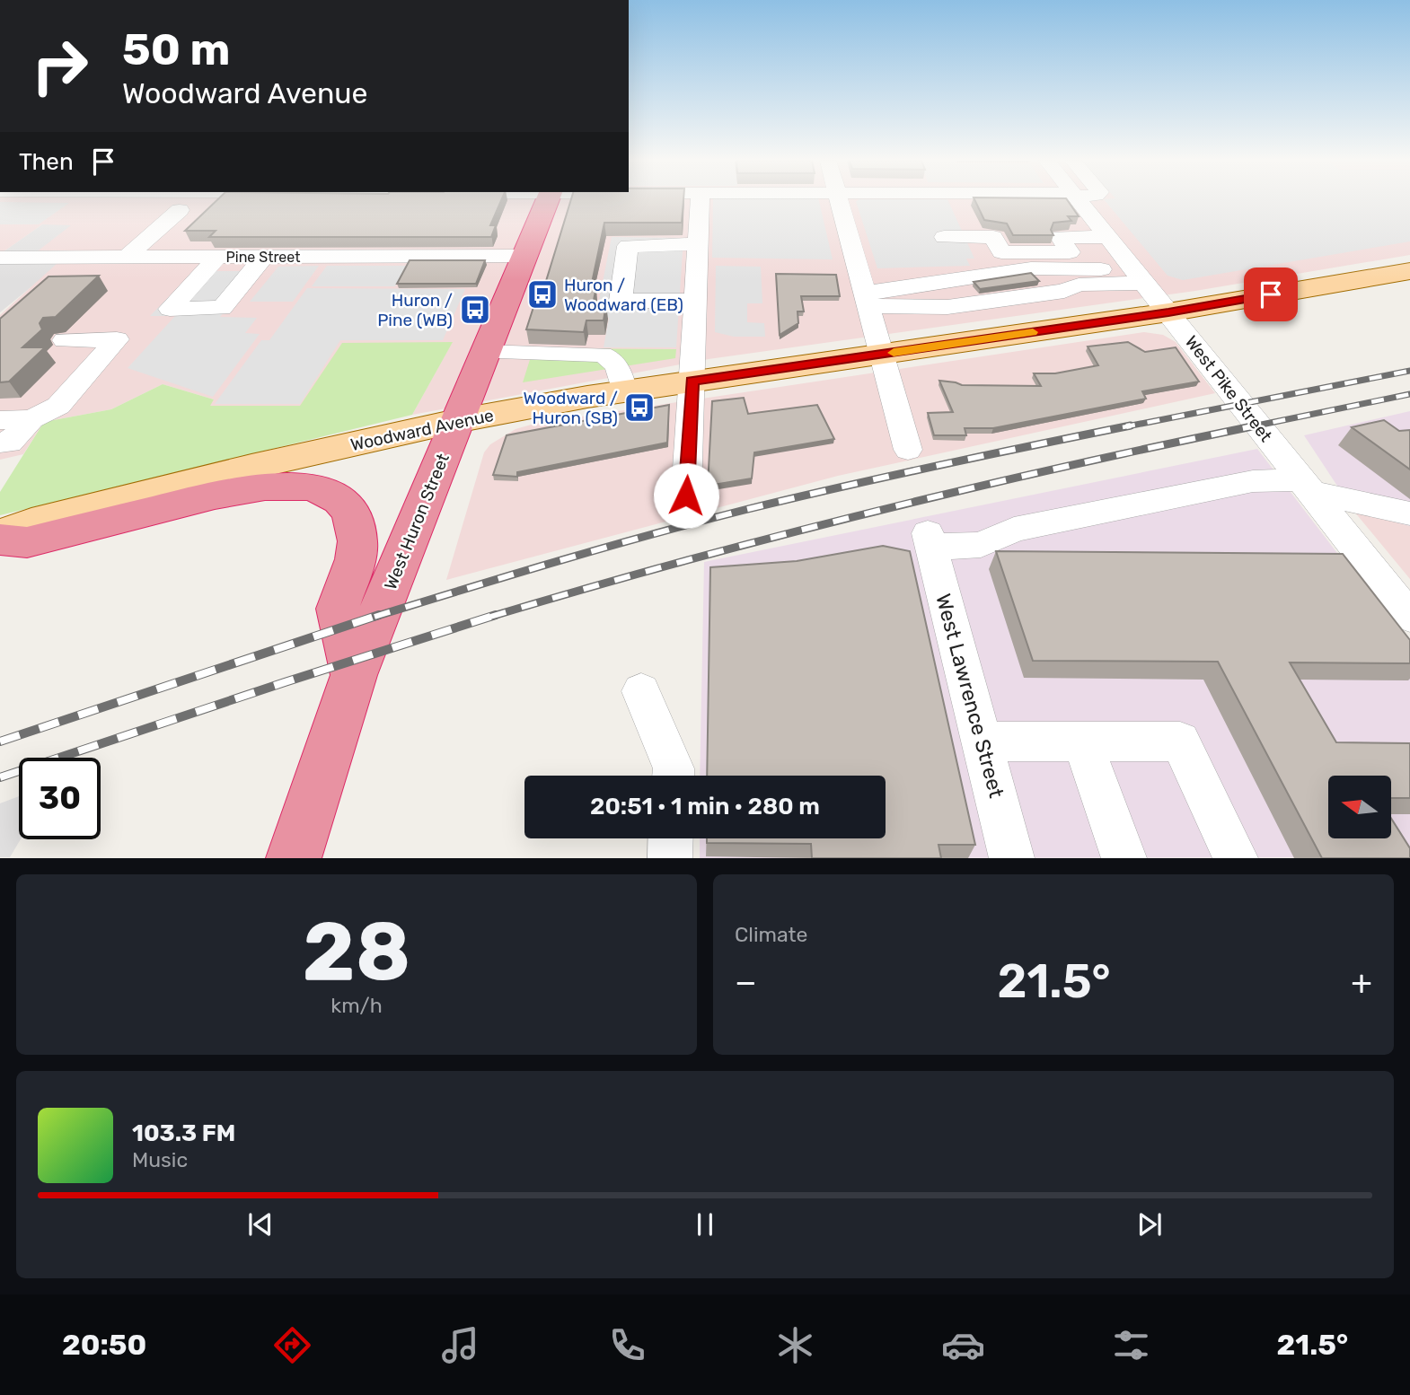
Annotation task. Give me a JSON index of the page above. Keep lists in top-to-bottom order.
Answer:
{
  "streets": {
    "highway": ["West Huron Street"],
    "main road": ["Woodward Avenue"],
    "street": ["Pine Street", "West Pike Street", "West Lawrence Street"]
  },
  "crossings": [
    ["Pine Street", "West Huron Street"],
    ["West Pike Street", "Woodward Avenue"],
    ["West Pike Street", "West Lawrence Street"],
    ["Woodward Avenue", "West Huron Street"]
  ],
  "places": {
    "bus stop": ["Huron / Woodward (EB)", "Huron / Pine (WB)", "Woodward / Huron (SB)"]
  },
  "north": "left",
  "page": {
    "turn": ["50 m", "Woodward Avenue"],
    "then": "Then",
    "limit": "30",
    "trip": "20:51 · 1 min · 280 m",
    "tile": [
      ["28", "km/h"],
      "Climate"
    ],
    "heat": ["−", "21.5°", "+"],
    "song": ["103.3 FM", "Music"],
    "tabs": ["20:50", "21.5°"]
  }
}
